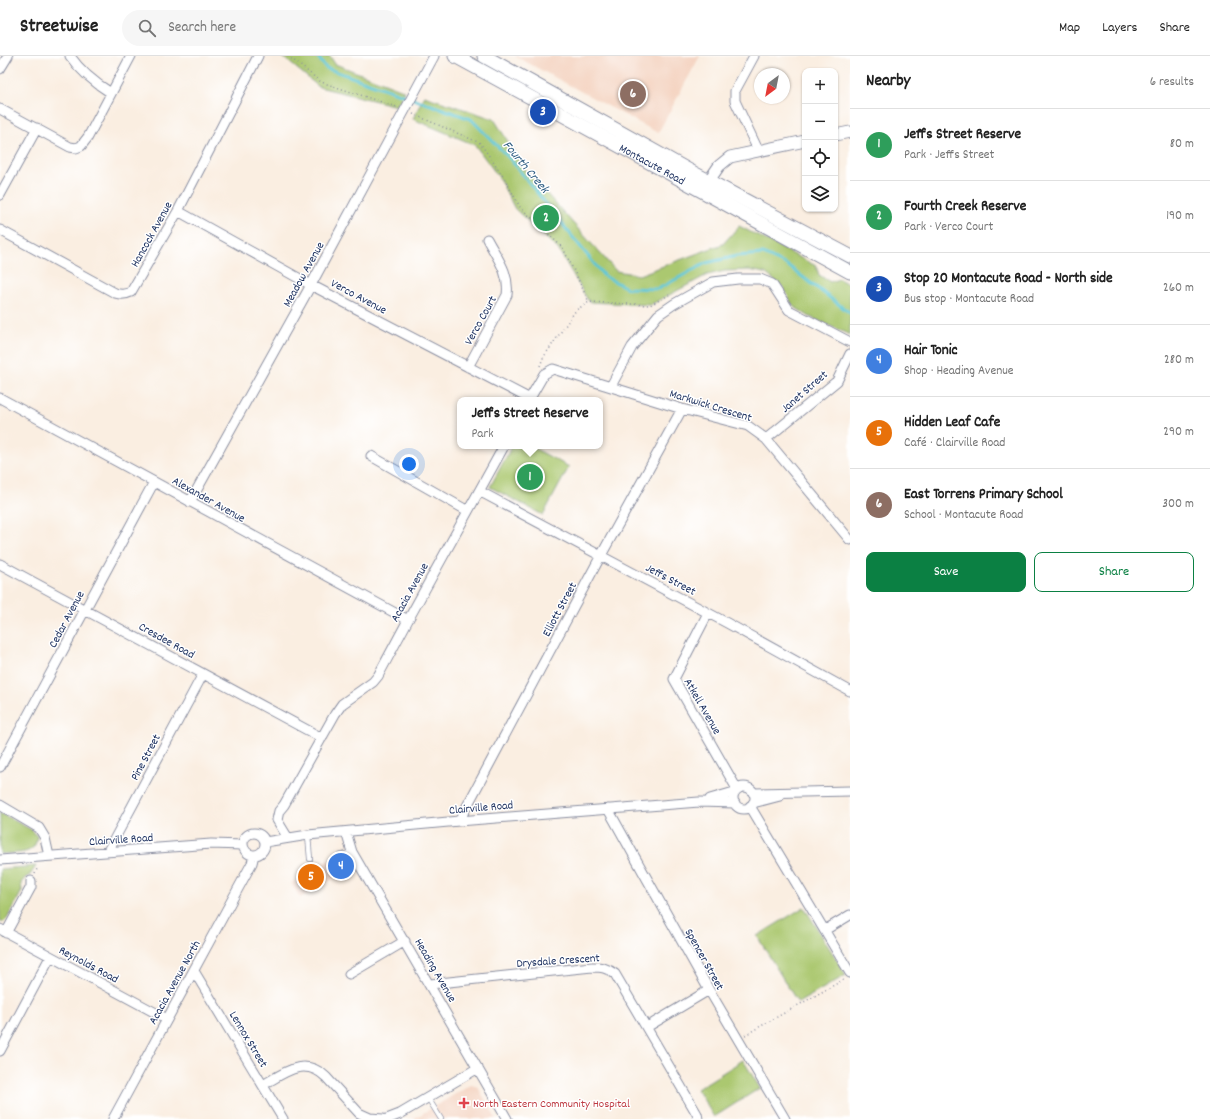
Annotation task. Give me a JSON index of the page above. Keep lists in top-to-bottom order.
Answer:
{
  "streets": {
    "main road": ["Montacute Road"],
    "street": [
      "Hancock Avenue",
      "Meadow Avenue",
      "Verco Avenue",
      "Verco Court",
      "Janet Street",
      "Markwick Crescent",
      "Alexander Avenue",
      "Jeffs Street",
      "Acacia Avenue",
      "Elliott Street",
      "Cedar Avenue",
      "Cresdee Road",
      "Atkell Avenue",
      "Pine Street",
      "Clairville Road",
      "Spencer Street",
      "Drysdale Crescent",
      "Reynolds Road",
      "Heading Avenue",
      "Acacia Avenue North",
      "Lennox Street"
    ]
  },
  "crossings": [
    ["Hancock Avenue", "Verco Avenue"],
    ["Meadow Avenue", "Verco Avenue"],
    ["Meadow Avenue", "Alexander Avenue"],
    ["Verco Avenue", "Verco Court"],
    ["Janet Street", "Markwick Crescent"],
    ["Markwick Crescent", "Elliott Street"],
    ["Alexander Avenue", "Acacia Avenue"],
    ["Alexander Avenue", "Cedar Avenue"],
    ["Jeffs Street", "Acacia Avenue"],
    ["Jeffs Street", "Elliott Street"],
    ["Jeffs Street", "Atkell Avenue"],
    ["Acacia Avenue", "Cresdee Road"],
    ["Elliott Street", "Clairville Road"],
    ["Cedar Avenue", "Cresdee Road"],
    ["Cresdee Road", "Pine Street"],
    ["Atkell Avenue", "Clairville Road"],
    ["Pine Street", "Clairville Road"],
    ["Clairville Road", "Spencer Street"],
    ["Clairville Road", "Heading Avenue"],
    ["Clairville Road", "Acacia Avenue North"],
    ["Drysdale Crescent", "Heading Avenue"],
    ["Reynolds Road", "Acacia Avenue North"],
    ["Acacia Avenue North", "Lennox Street"]
  ],
  "water": ["Fourth Creek"],
  "places": {
    "health": ["North Eastern Community Hospital"]
  },
  "north": "bottom left",
  "page": {
    "header": "Streetwise",
    "search": "Search here",
    "nav": ["Map", "Layers", "Share"],
    "heading": ["Nearby", "6 results"],
    "map_buttons": ["+", "−"],
    "pins": [
      "6",
      "3",
      "2",
      "1",
      "4",
      "5"
    ],
    "list": [
      {
        "mark": "1",
        "name": "Jeffs Street Reserve",
        "note": "Park · Jeffs Street",
        "value": "80 m"
      },
      {
        "mark": "2",
        "name": "Fourth Creek Reserve",
        "note": "Park · Verco Court",
        "value": "190 m"
      },
      {
        "mark": "3",
        "name": "Stop 20 Montacute Road - North side",
        "note": "Bus stop · Montacute Road",
        "value": "260 m"
      },
      {
        "mark": "4",
        "name": "Hair Tonic",
        "note": "Shop · Heading Avenue",
        "value": "280 m"
      },
      {
        "mark": "5",
        "name": "Hidden Leaf Cafe",
        "note": "Café · Clairville Road",
        "value": "290 m"
      },
      {
        "mark": "6",
        "name": "East Torrens Primary School",
        "note": "School · Montacute Road",
        "value": "300 m"
      }
    ],
    "popup": ["Jeffs Street Reserve", "Park"],
    "buttons": ["Save", "Share"]
  }
}
